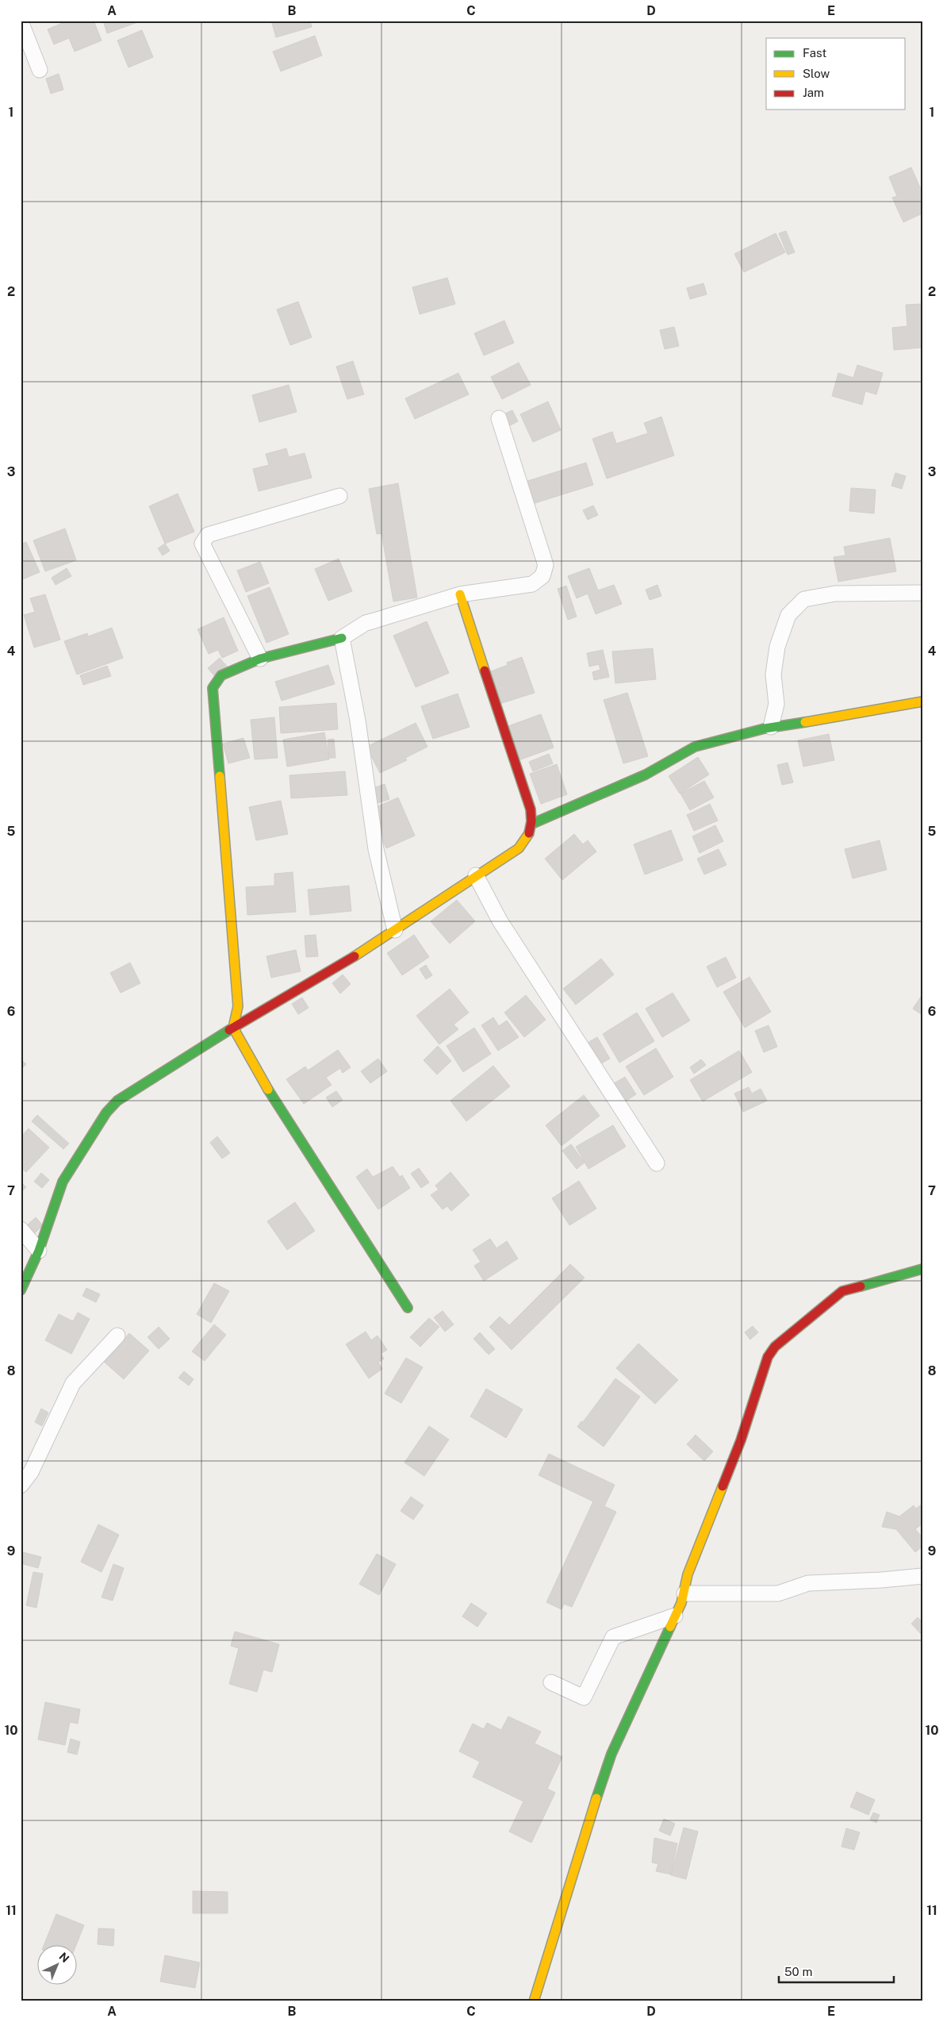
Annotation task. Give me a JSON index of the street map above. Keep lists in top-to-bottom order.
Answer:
{
  "legend": ["Fast", "Slow", "Jam"],
  "scale_bar": "50 m",
  "north": "top right",
  "grid": {
    "columns": [
      "A",
      "B",
      "C",
      "D",
      "E"
    ],
    "rows": [
      "1",
      "2",
      "3",
      "4",
      "5",
      "6",
      "7",
      "8",
      "9",
      "10",
      "11"
    ]
  }
}
